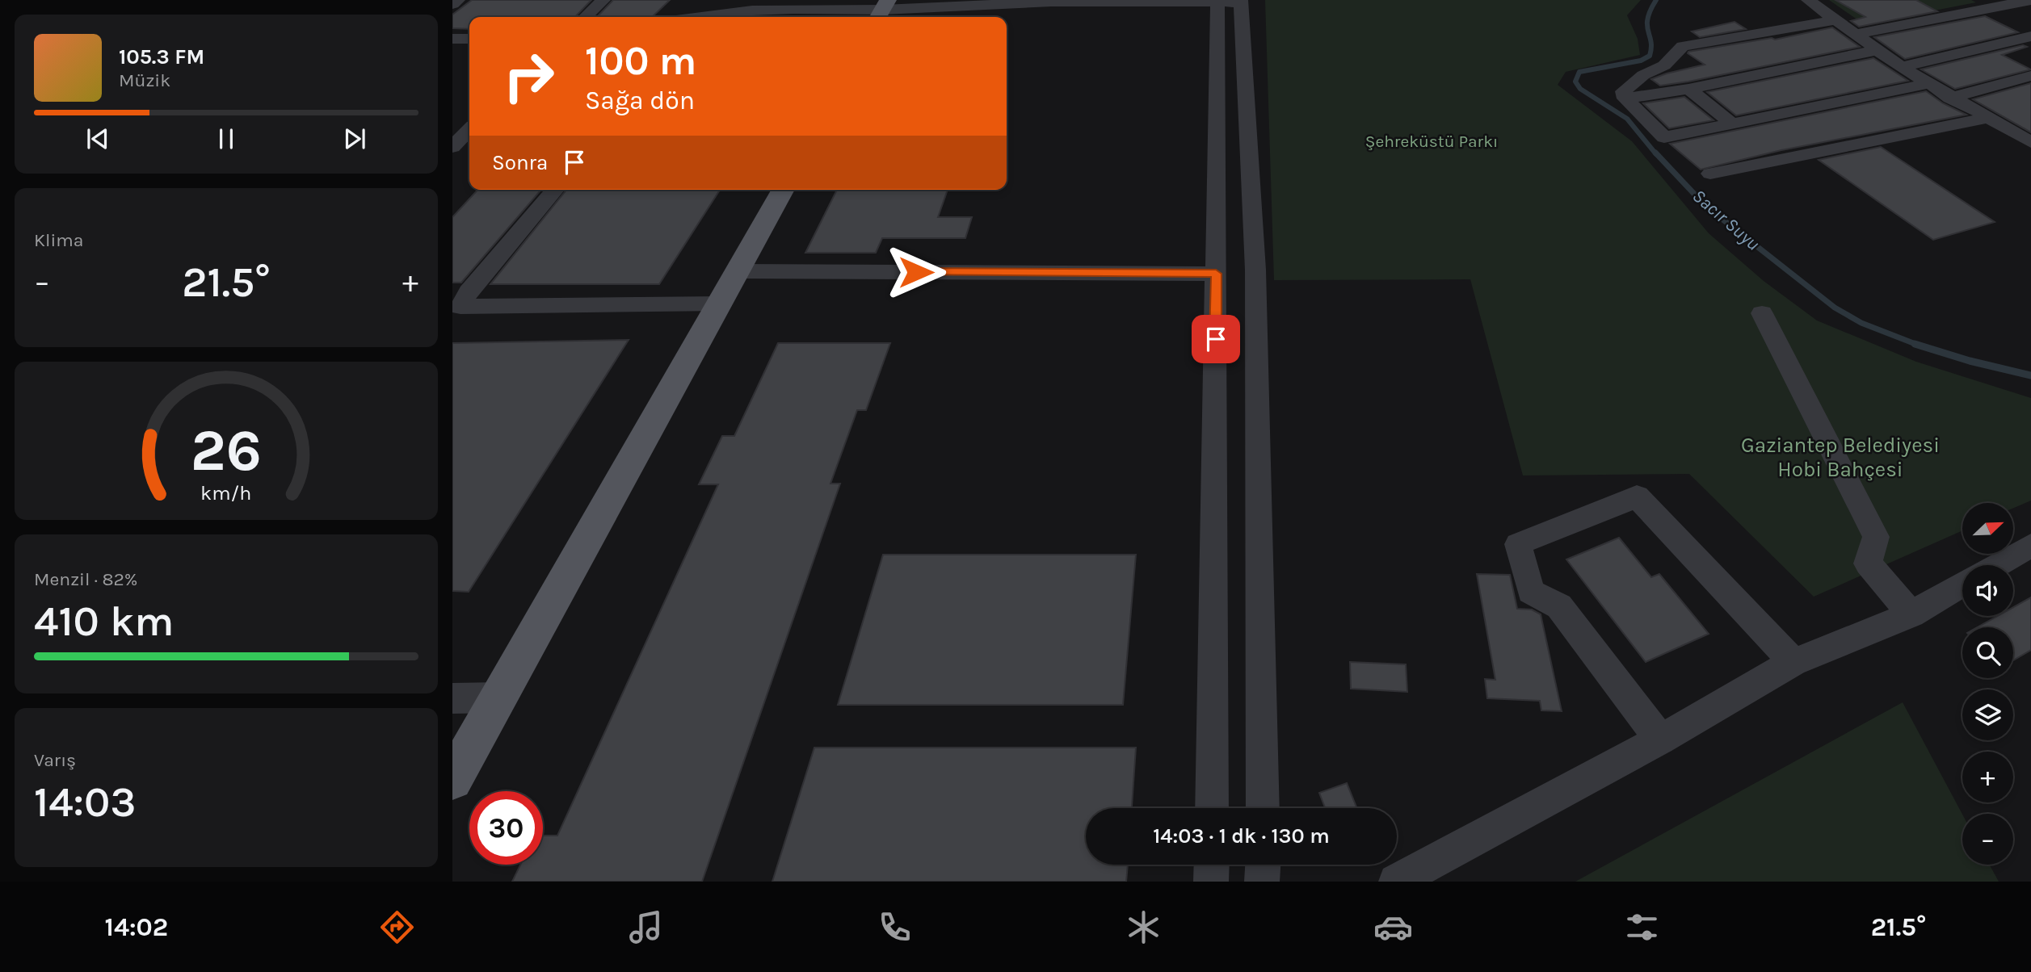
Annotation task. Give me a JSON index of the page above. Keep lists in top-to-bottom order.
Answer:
{
  "water": ["Sacır Suyu"],
  "parks": ["Şehreküstü Parkı", "Gaziantep Belediyesi Hobi Bahçesi"],
  "north": "top right",
  "page": {
    "turn": ["100 m", "Sağa dön"],
    "song": ["105.3 FM", "Müzik"],
    "then": "Sonra",
    "tile": [
      "Klima",
      ["Menzil · 82%", "410 km"],
      ["Varış", "14:03"]
    ],
    "heat": ["−", "21.5°", "+"],
    "map_buttons": ["+", "−"],
    "limit": "30",
    "trip": "14:03 · 1 dk · 130 m",
    "tabs": ["14:02", "21.5°"],
    "gauge": ["26", "km/h"]
  }
}
